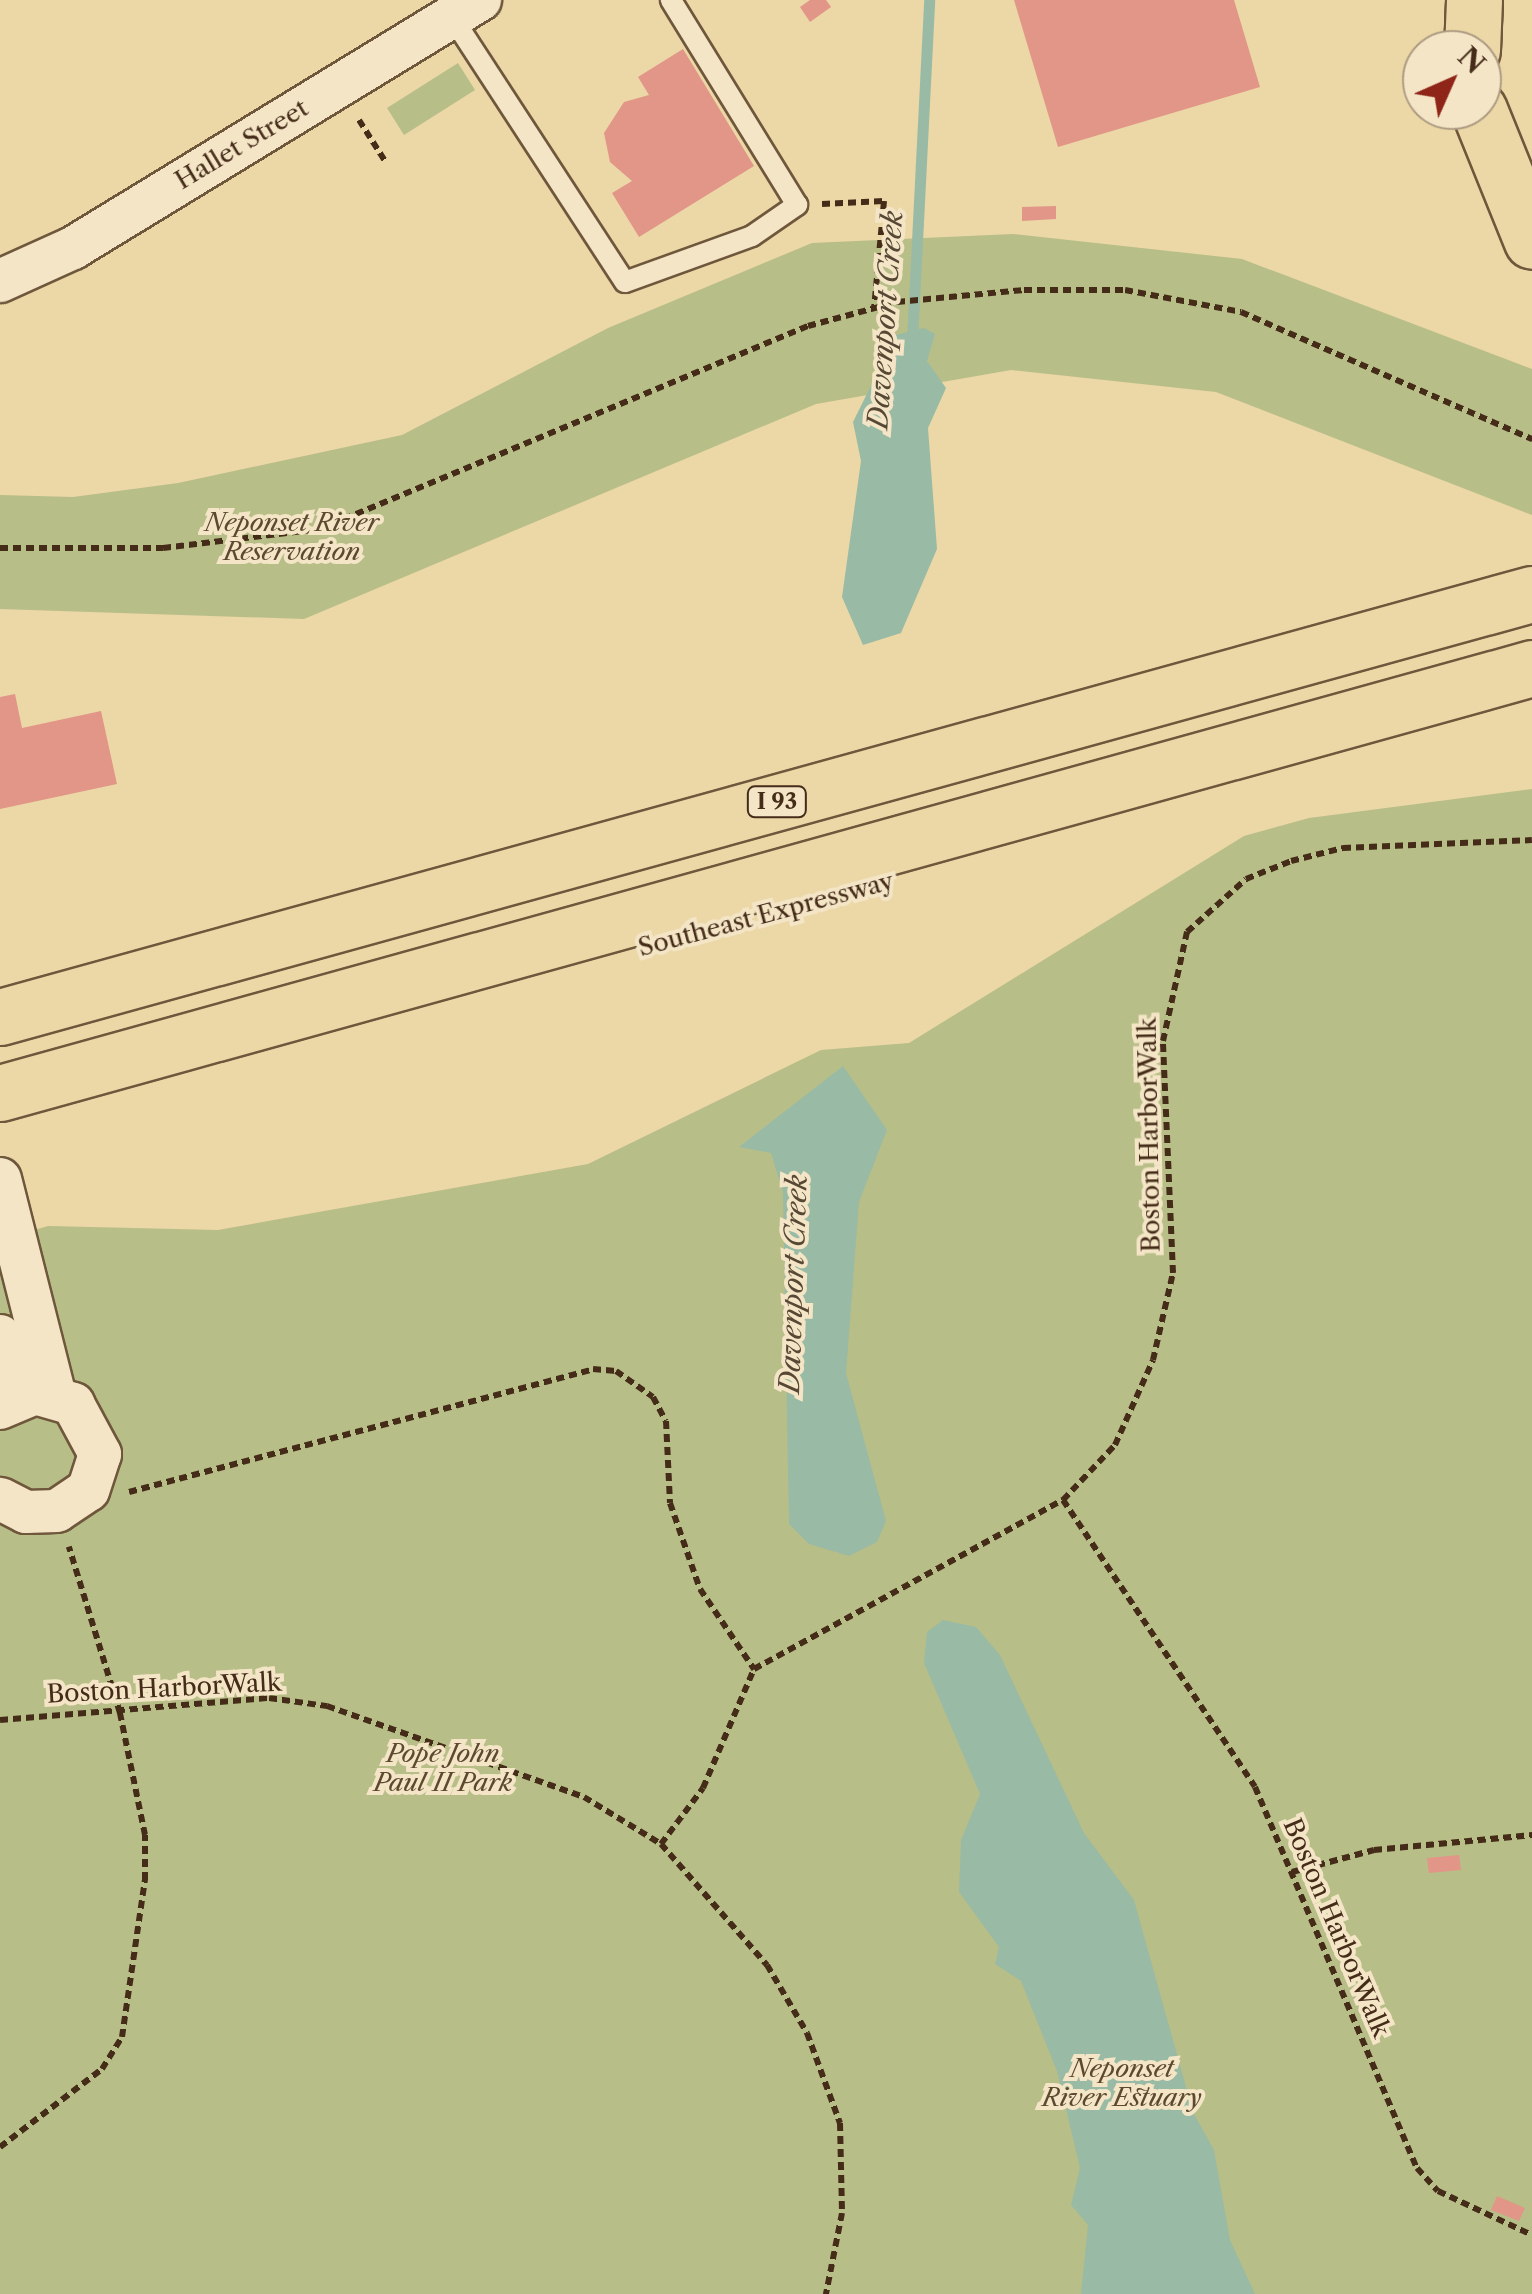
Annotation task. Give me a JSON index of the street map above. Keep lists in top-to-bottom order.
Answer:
{
  "streets": {
    "highway": ["I 93", "Southeast Expressway"],
    "street": ["Hallet Street"],
    "path": ["Boston HarborWalk"]
  },
  "crossings": [
    ["I 93", "Southeast Expressway"]
  ],
  "water": ["Davenport Creek"],
  "parks": ["Neponset River Reservation", "Pope John Paul II Park", "Neponset River Estuary"],
  "north": "top right"
}
